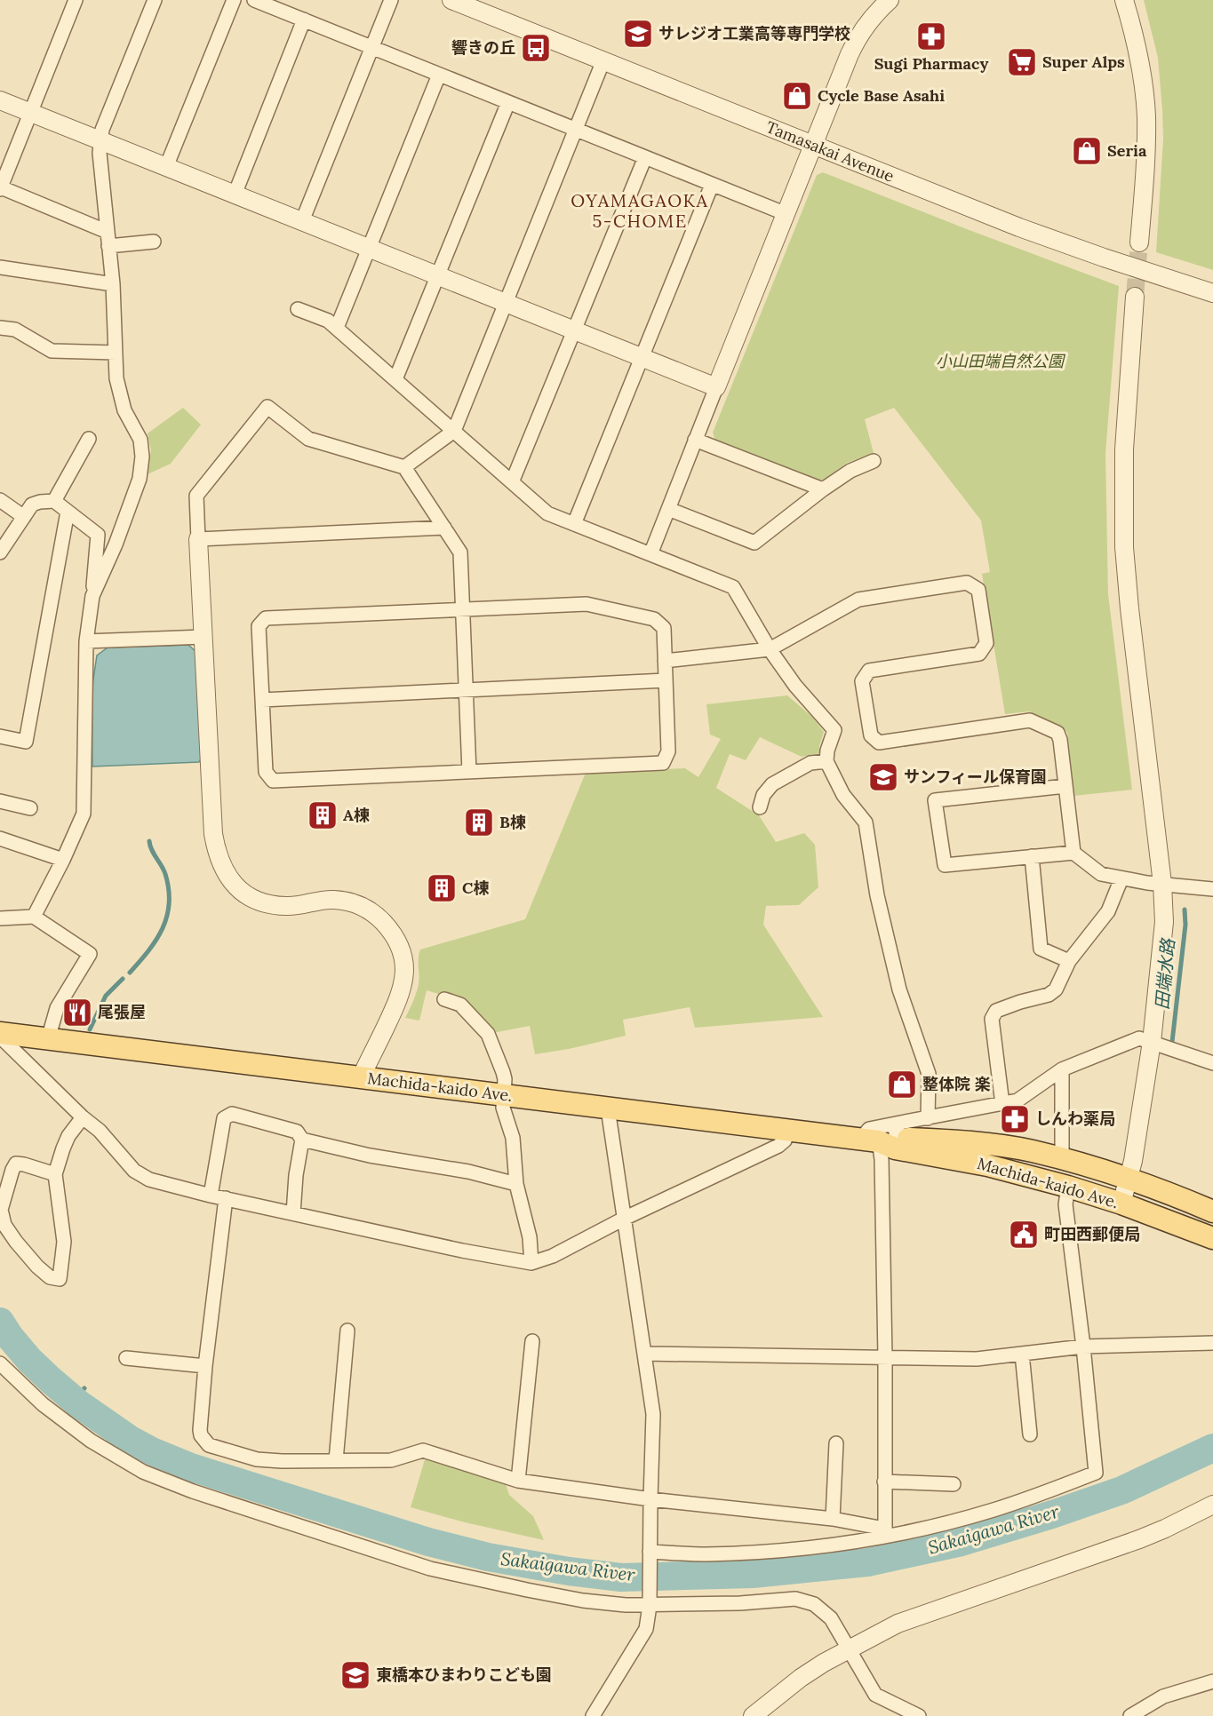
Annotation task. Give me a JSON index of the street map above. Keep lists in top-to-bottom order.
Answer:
{
  "streets": {
    "main road": ["Machida-kaido Ave."],
    "street": ["Tamasakai Avenue"]
  },
  "districts": ["OYAMAGAOKA 5-CHOME"],
  "water": ["田端水路", "Sakaigawa River"],
  "parks": ["小山田端自然公園"],
  "places": {
    "school or university": ["サレジオ工業高等専門学校", "サンフィール保育園", "東橋本ひまわりこども園"],
    "pharmacy": ["Sugi Pharmacy", "しんわ薬局"],
    "bus stop": ["響きの丘"],
    "supermarket": ["Super Alps"],
    "shop": ["Cycle Base Asahi", "Seria", "整体院 楽"],
    "building": ["A棟", "B棟", "C棟"],
    "restaurant": ["尾張屋"],
    "public building": ["町田西郵便局"]
  }
}
